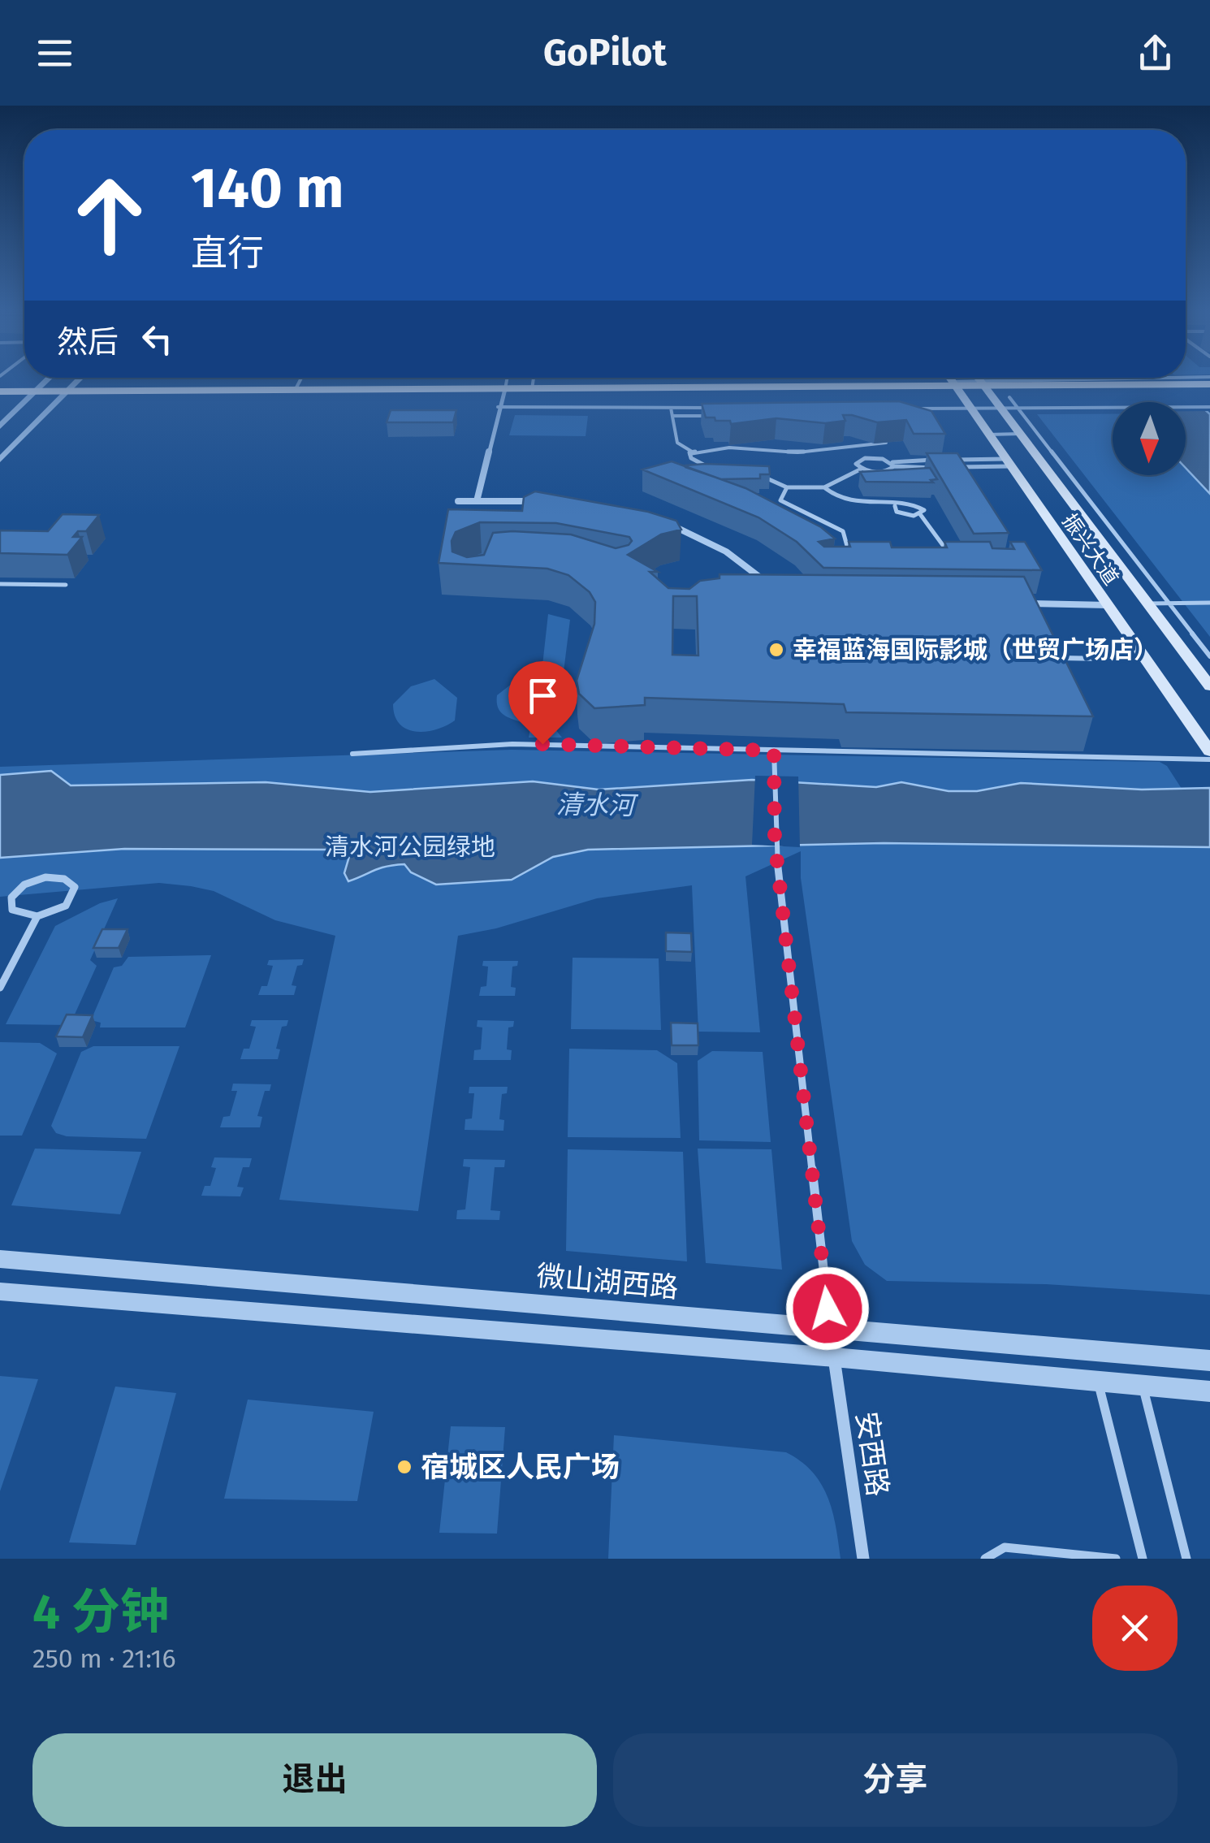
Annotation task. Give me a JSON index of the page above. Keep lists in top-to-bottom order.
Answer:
{
  "streets": {
    "main road": ["振兴大道"],
    "street": ["微山湖西路", "安西路"]
  },
  "water": ["清水河"],
  "parks": ["清水河公园绿地"],
  "places": ["幸福蓝海国际影城（世贸广场店）", "宿城区人民广场"],
  "north": "bottom",
  "page": {
    "header": "GoPilot",
    "turn": ["140 m", "直行"],
    "then": "然后",
    "heading": ["4 分钟", "250 m · 21:16"],
    "buttons": ["退出", "分享"]
  }
}
